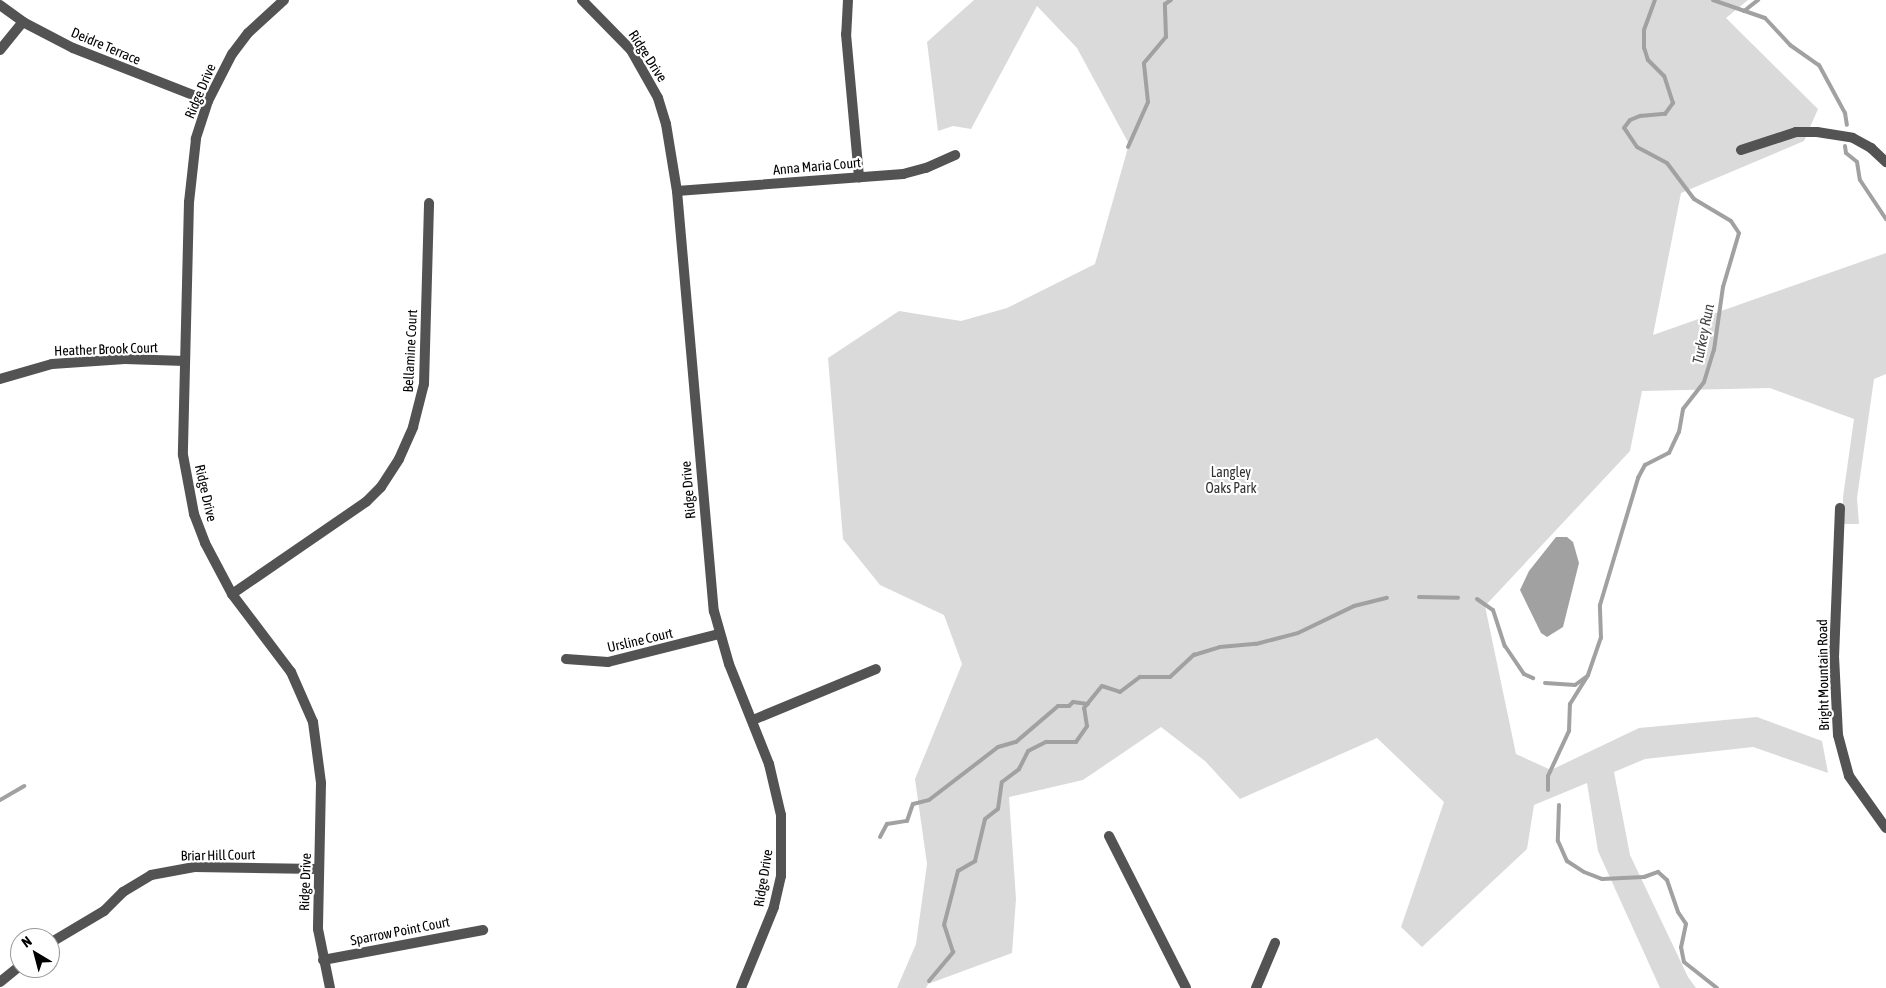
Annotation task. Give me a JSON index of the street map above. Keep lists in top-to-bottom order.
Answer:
{
  "streets": {
    "street": [
      "Deidre Terrace",
      "Ridge Drive",
      "Anna Maria Court",
      "Heather Brook Court",
      "Bellamine Court",
      "Ursline Court",
      "Bright Mountain Road",
      "Briar Hill Court",
      "Sparrow Point Court"
    ]
  },
  "crossings": [
    ["Deidre Terrace", "Ridge Drive"],
    ["Ridge Drive", "Anna Maria Court"],
    ["Ridge Drive", "Heather Brook Court"],
    ["Ridge Drive", "Bellamine Court"],
    ["Ridge Drive", "Ursline Court"],
    ["Ridge Drive", "Briar Hill Court"],
    ["Ridge Drive", "Sparrow Point Court"]
  ],
  "water": ["Turkey Run"],
  "parks": ["Langley Oaks Park"],
  "north": "top left"
}
